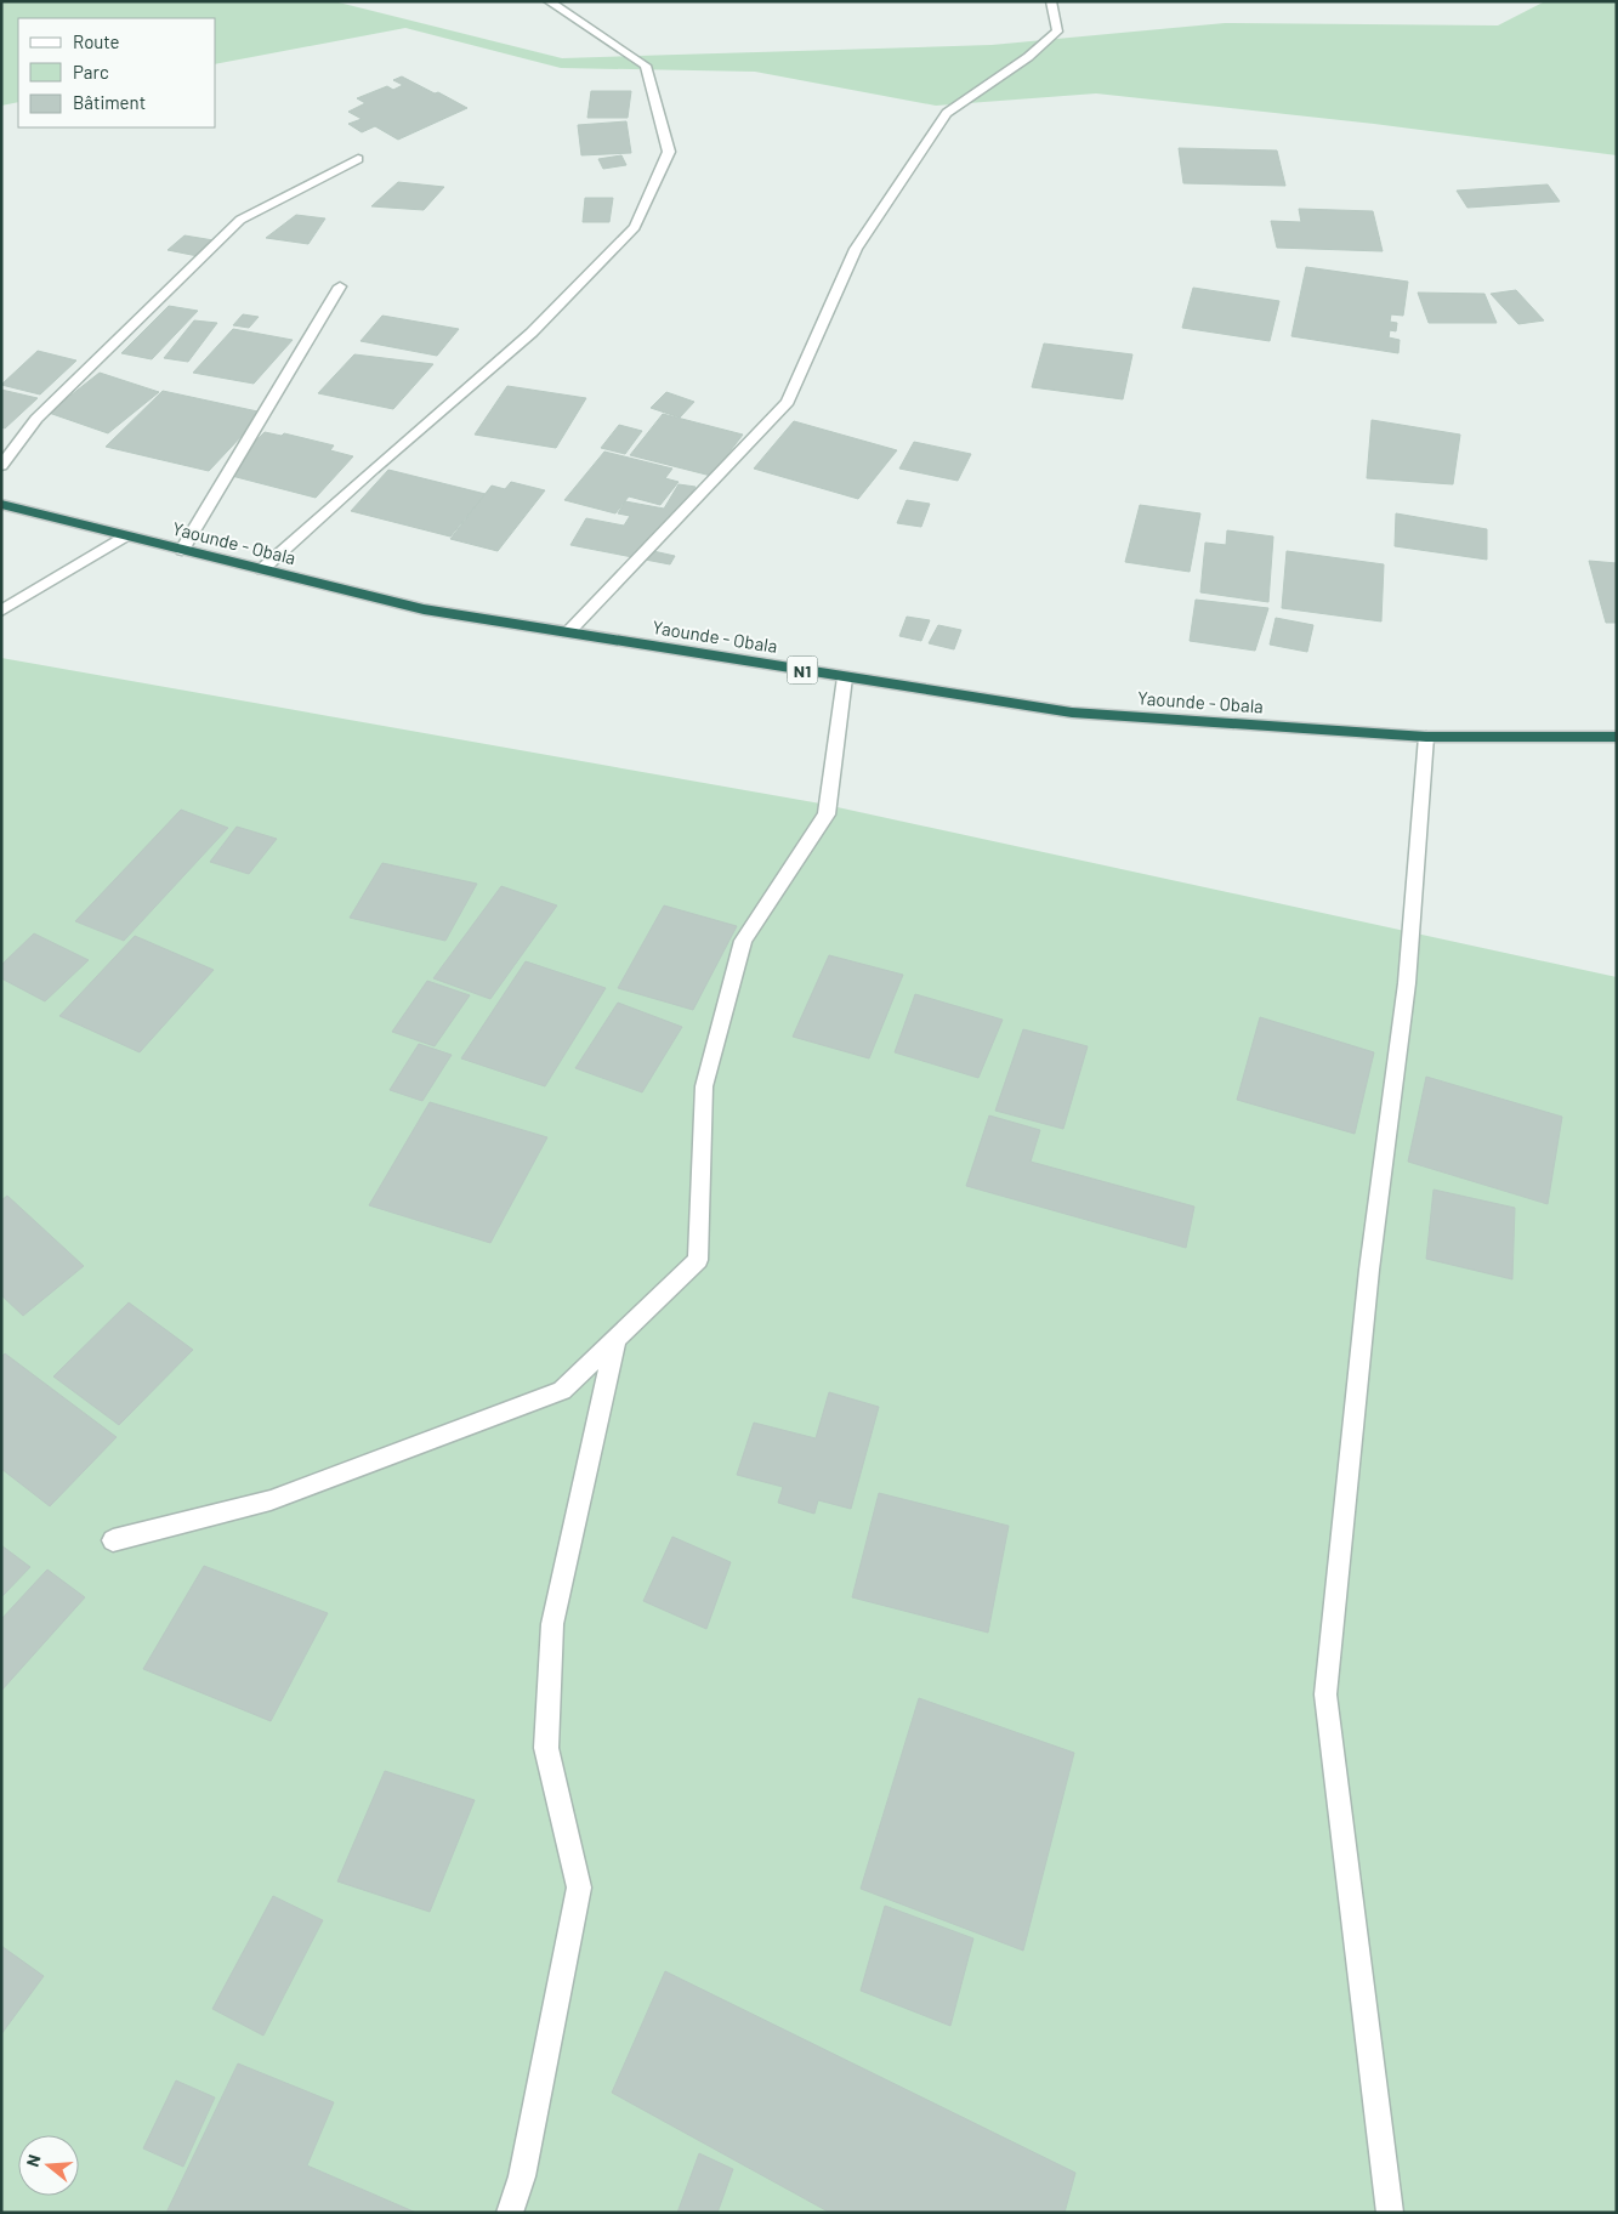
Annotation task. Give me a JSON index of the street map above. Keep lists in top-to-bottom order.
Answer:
{
  "streets": {
    "highway": ["Yaounde - Obala", "N1"]
  },
  "legend": ["Route", "Parc", "Bâtiment"],
  "north": "left"
}
